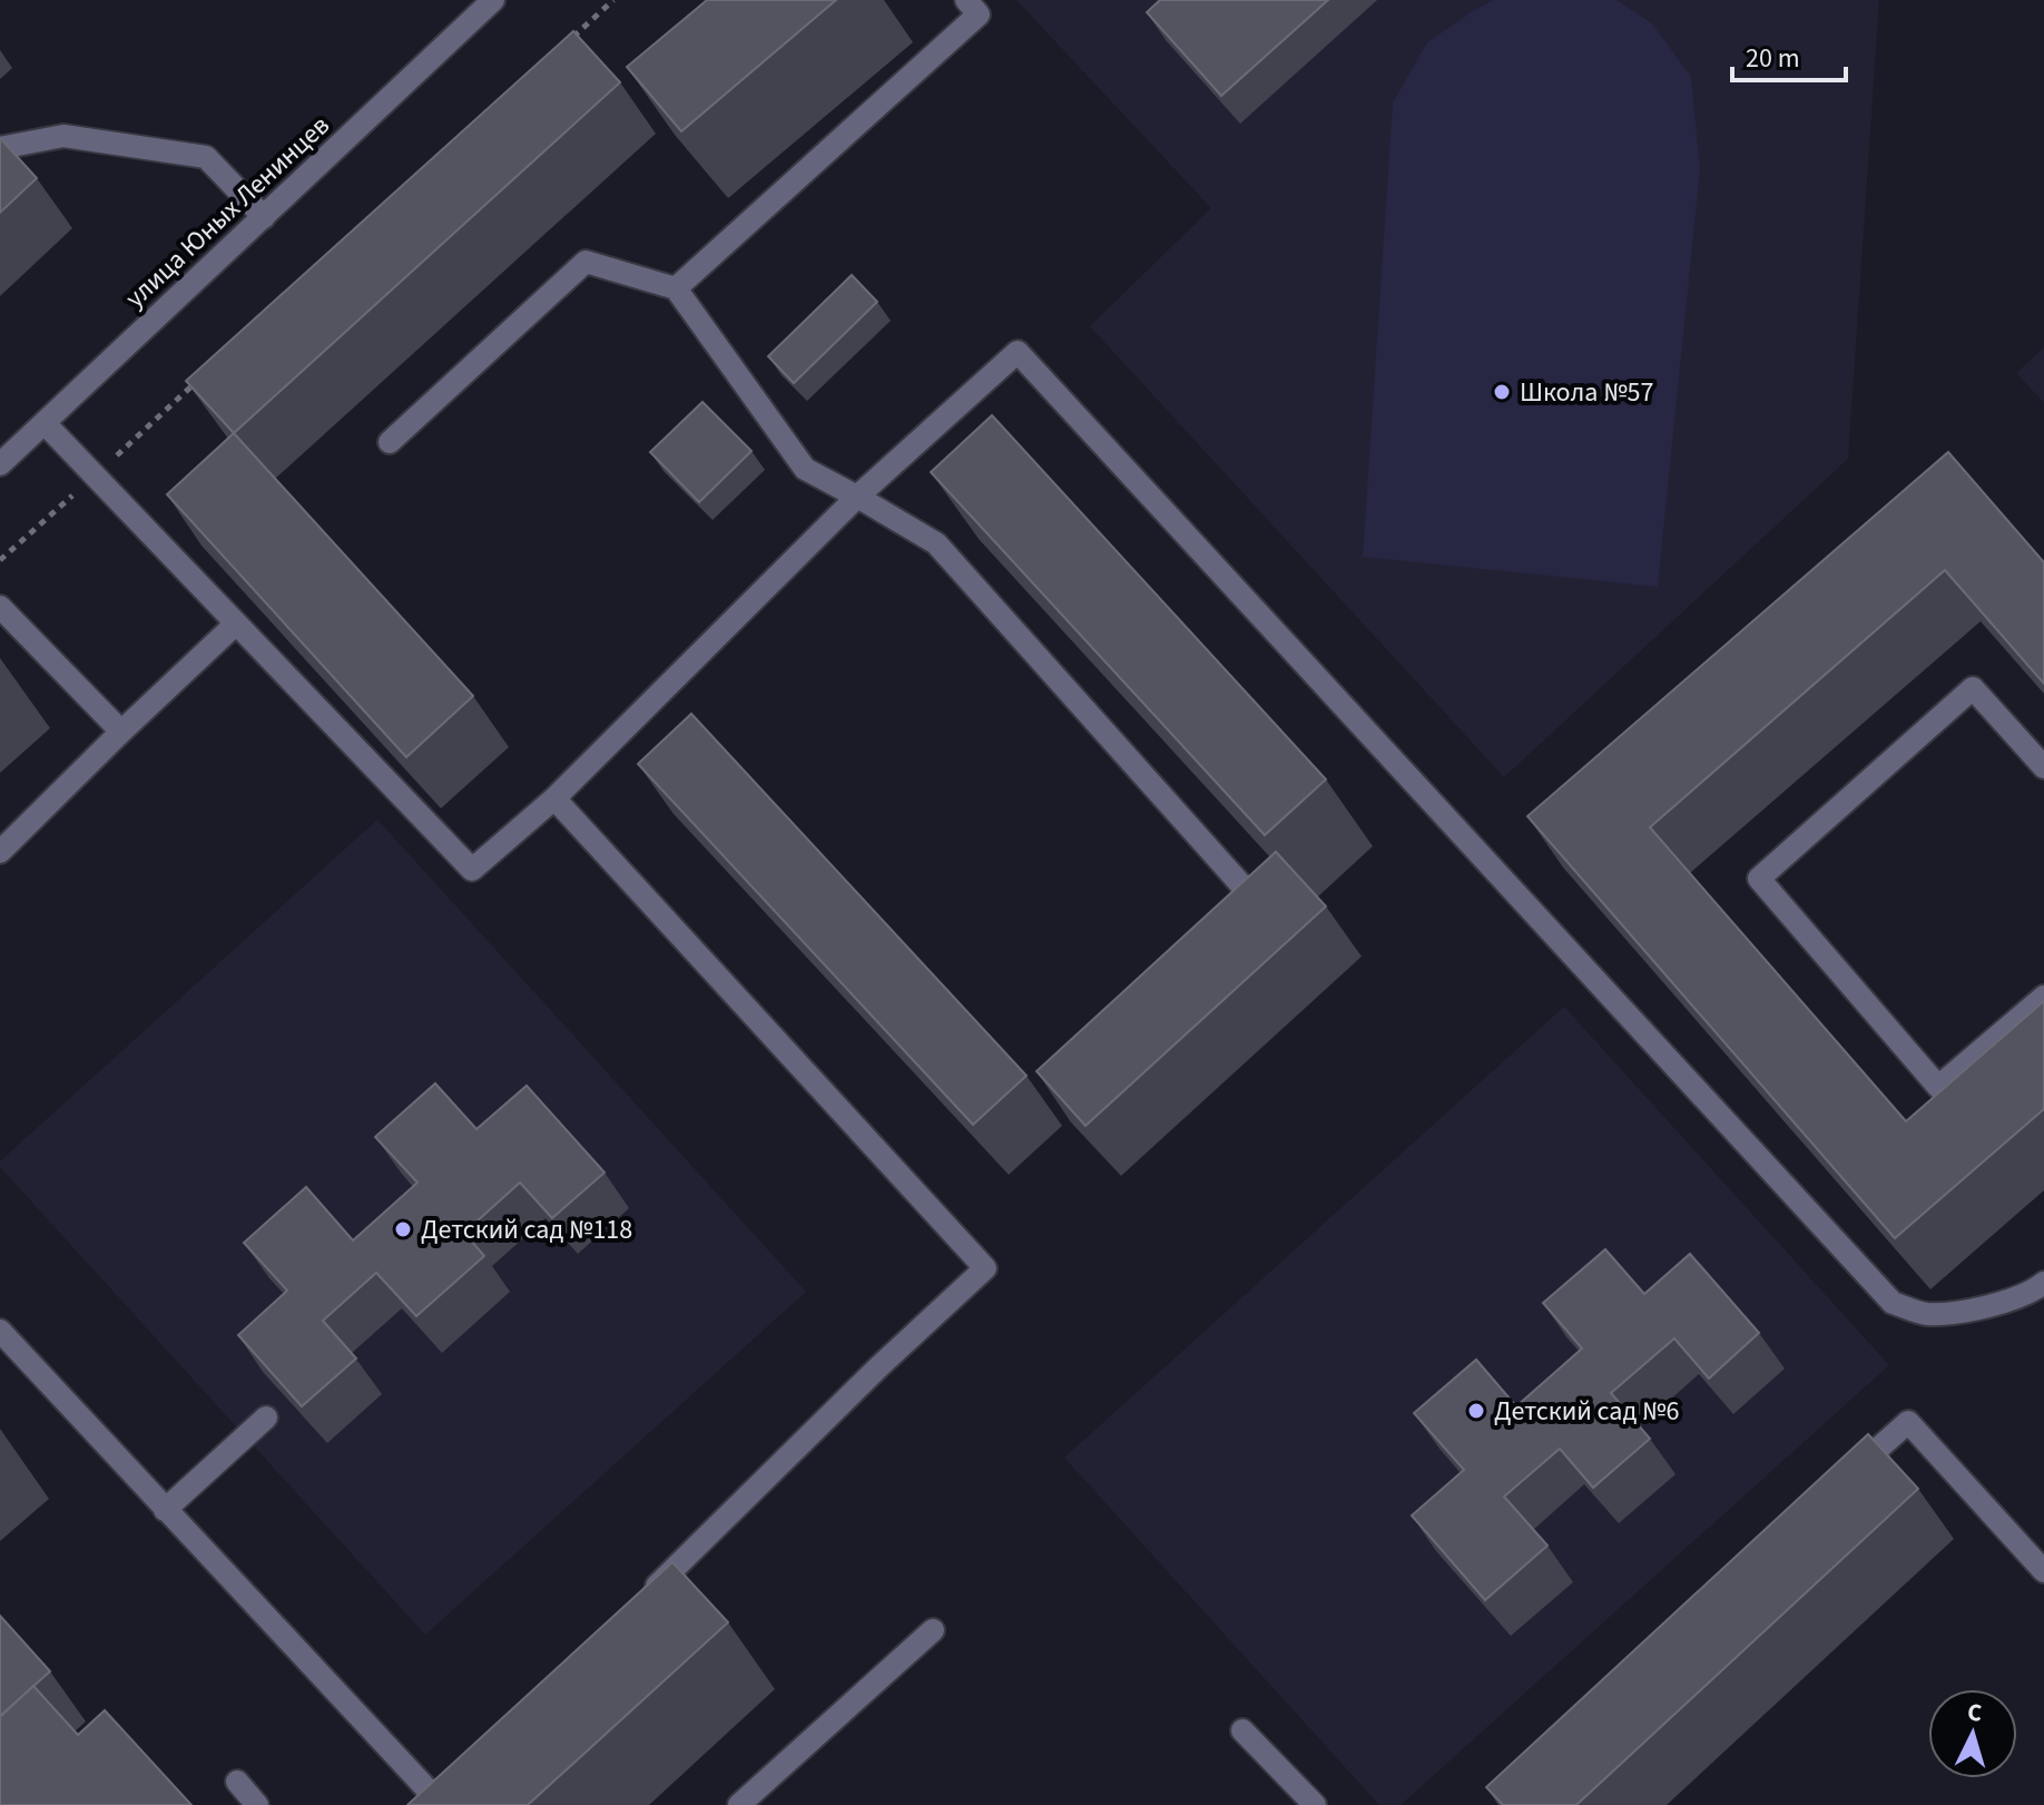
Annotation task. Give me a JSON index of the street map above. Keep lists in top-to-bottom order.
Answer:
{
  "streets": {
    "street": ["улица Юных Ленинцев"]
  },
  "places": ["Школа №57", "Детский сад №118", "Детский сад №6"],
  "scale_bar": "20 m",
  "north": "top"
}
